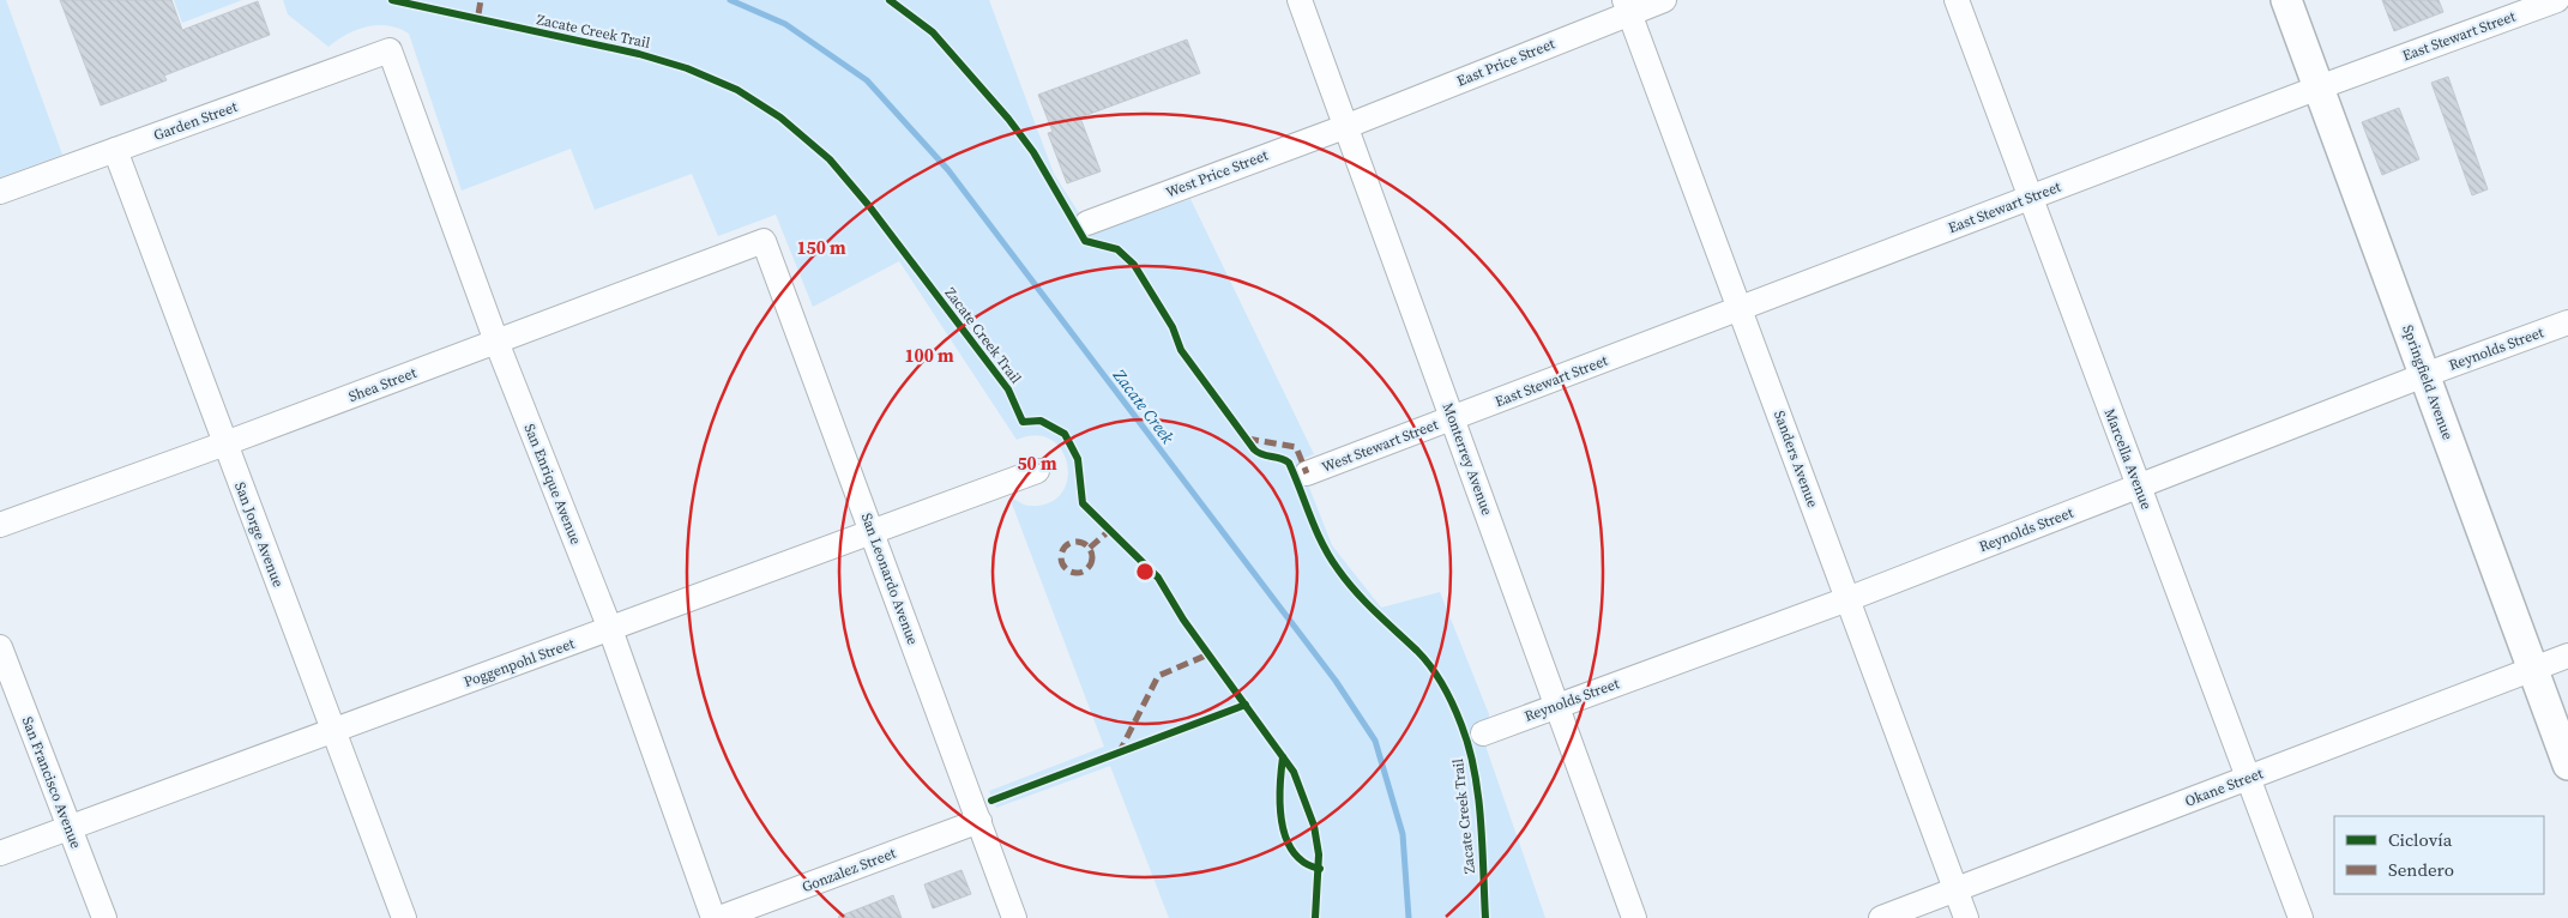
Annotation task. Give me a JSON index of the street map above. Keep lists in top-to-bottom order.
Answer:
{
  "streets": {
    "main road": ["Springfield Avenue"],
    "street": [
      "East Stewart Street",
      "East Price Street",
      "Garden Street",
      "West Price Street",
      "Reynolds Street",
      "Shea Street",
      "West Stewart Street",
      "Monterrey Avenue",
      "Sanders Avenue",
      "Marcella Avenue",
      "San Enrique Avenue",
      "San Jorge Avenue",
      "San Leonardo Avenue",
      "Poggenpohl Street",
      "San Francisco Avenue",
      "Okane Street",
      "Gonzalez Street"
    ],
    "cycle path": ["Zacate Creek Trail"]
  },
  "crossings": [
    ["East Stewart Street", "Springfield Avenue"],
    ["East Stewart Street", "West Stewart Street"],
    ["East Stewart Street", "Monterrey Avenue"],
    ["East Stewart Street", "Sanders Avenue"],
    ["East Stewart Street", "Marcella Avenue"],
    ["East Price Street", "West Price Street"],
    ["East Price Street", "Monterrey Avenue"],
    ["East Price Street", "Sanders Avenue"],
    ["Garden Street", "San Enrique Avenue"],
    ["Garden Street", "San Jorge Avenue"],
    ["West Price Street", "Monterrey Avenue"],
    ["Reynolds Street", "Springfield Avenue"],
    ["Reynolds Street", "Monterrey Avenue"],
    ["Reynolds Street", "Sanders Avenue"],
    ["Reynolds Street", "Marcella Avenue"],
    ["Springfield Avenue", "Okane Street"],
    ["Shea Street", "San Enrique Avenue"],
    ["Shea Street", "San Jorge Avenue"],
    ["Shea Street", "San Leonardo Avenue"],
    ["West Stewart Street", "Monterrey Avenue"],
    ["Sanders Avenue", "Okane Street"],
    ["Marcella Avenue", "Okane Street"],
    ["San Enrique Avenue", "Poggenpohl Street"],
    ["San Jorge Avenue", "Poggenpohl Street"],
    ["San Leonardo Avenue", "Poggenpohl Street"],
    ["San Leonardo Avenue", "Gonzalez Street"],
    ["Poggenpohl Street", "San Francisco Avenue"]
  ],
  "water": ["Zacate Creek"],
  "legend": ["Ciclovía", "Sendero"],
  "rings": ["150 m", "100 m", "50 m"]
}
